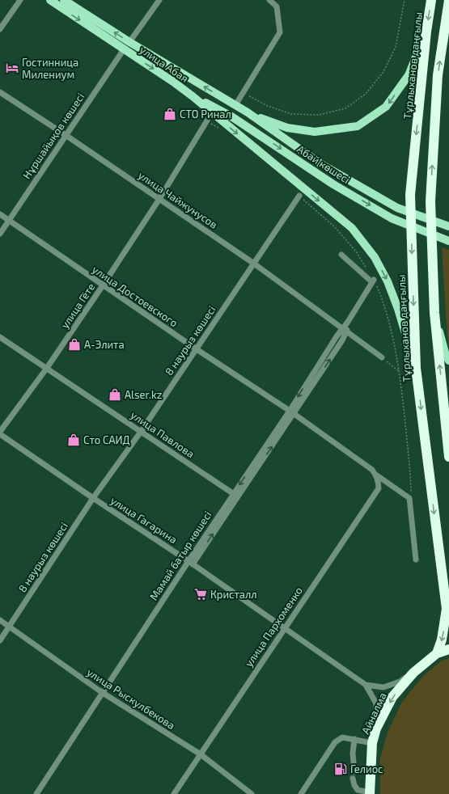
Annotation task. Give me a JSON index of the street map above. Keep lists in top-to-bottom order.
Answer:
{
  "streets": {
    "highway": ["Тұрлыханов даңғылы", "Айналма"],
    "main road": ["улица Абая", "Абай көшесі"],
    "street": [
      "Нұршайықов көшесі",
      "улица Чайжунусов",
      "улица Достоевского",
      "улица Гёте",
      "8 наурыз көшесі",
      "улица Павлова",
      "улица Гагарина",
      "Мамай батыр көшесі",
      "улица Пархоменко",
      "улица Рыскулбекова"
    ]
  },
  "crossings": [
    ["улица Абая", "Нұршайықов көшесі"],
    ["улица Абая", "Абай көшесі"],
    ["Тұрлыханов даңғылы", "Айналма"],
    ["Нұршайықов көшесі", "улица Чайжунусов"],
    ["Нұршайықов көшесі", "улица Достоевского"],
    ["улица Чайжунусов", "улица Гёте"],
    ["улица Чайжунусов", "8 наурыз көшесі"],
    ["улица Чайжунусов", "Мамай батыр көшесі"],
    ["улица Достоевского", "улица Гёте"],
    ["улица Достоевского", "8 наурыз көшесі"],
    ["улица Достоевского", "Мамай батыр көшесі"],
    ["улица Достоевского", "улица Пархоменко"],
    ["улица Гёте", "улица Павлова"],
    ["улица Гёте", "улица Гагарина"],
    ["8 наурыз көшесі", "улица Павлова"],
    ["8 наурыз көшесі", "улица Гагарина"],
    ["8 наурыз көшесі", "улица Рыскулбекова"],
    ["улица Павлова", "Мамай батыр көшесі"],
    ["улица Гагарина", "Мамай батыр көшесі"],
    ["улица Гагарина", "улица Пархоменко"],
    ["улица Гагарина", "Айналма"],
    ["Мамай батыр көшесі", "улица Рыскулбекова"],
    ["улица Пархоменко", "улица Рыскулбекова"]
  ],
  "one_way": ["Айналма"],
  "places": {
    "hotel": ["Гостинница Милениум"],
    "shop": [
      "СТО Ринал",
      "А-Элита",
      "Alser.kz",
      "Сто САИД"
    ],
    "supermarket": ["Кристалл"],
    "fuel station": ["Гелиос"]
  }
}
